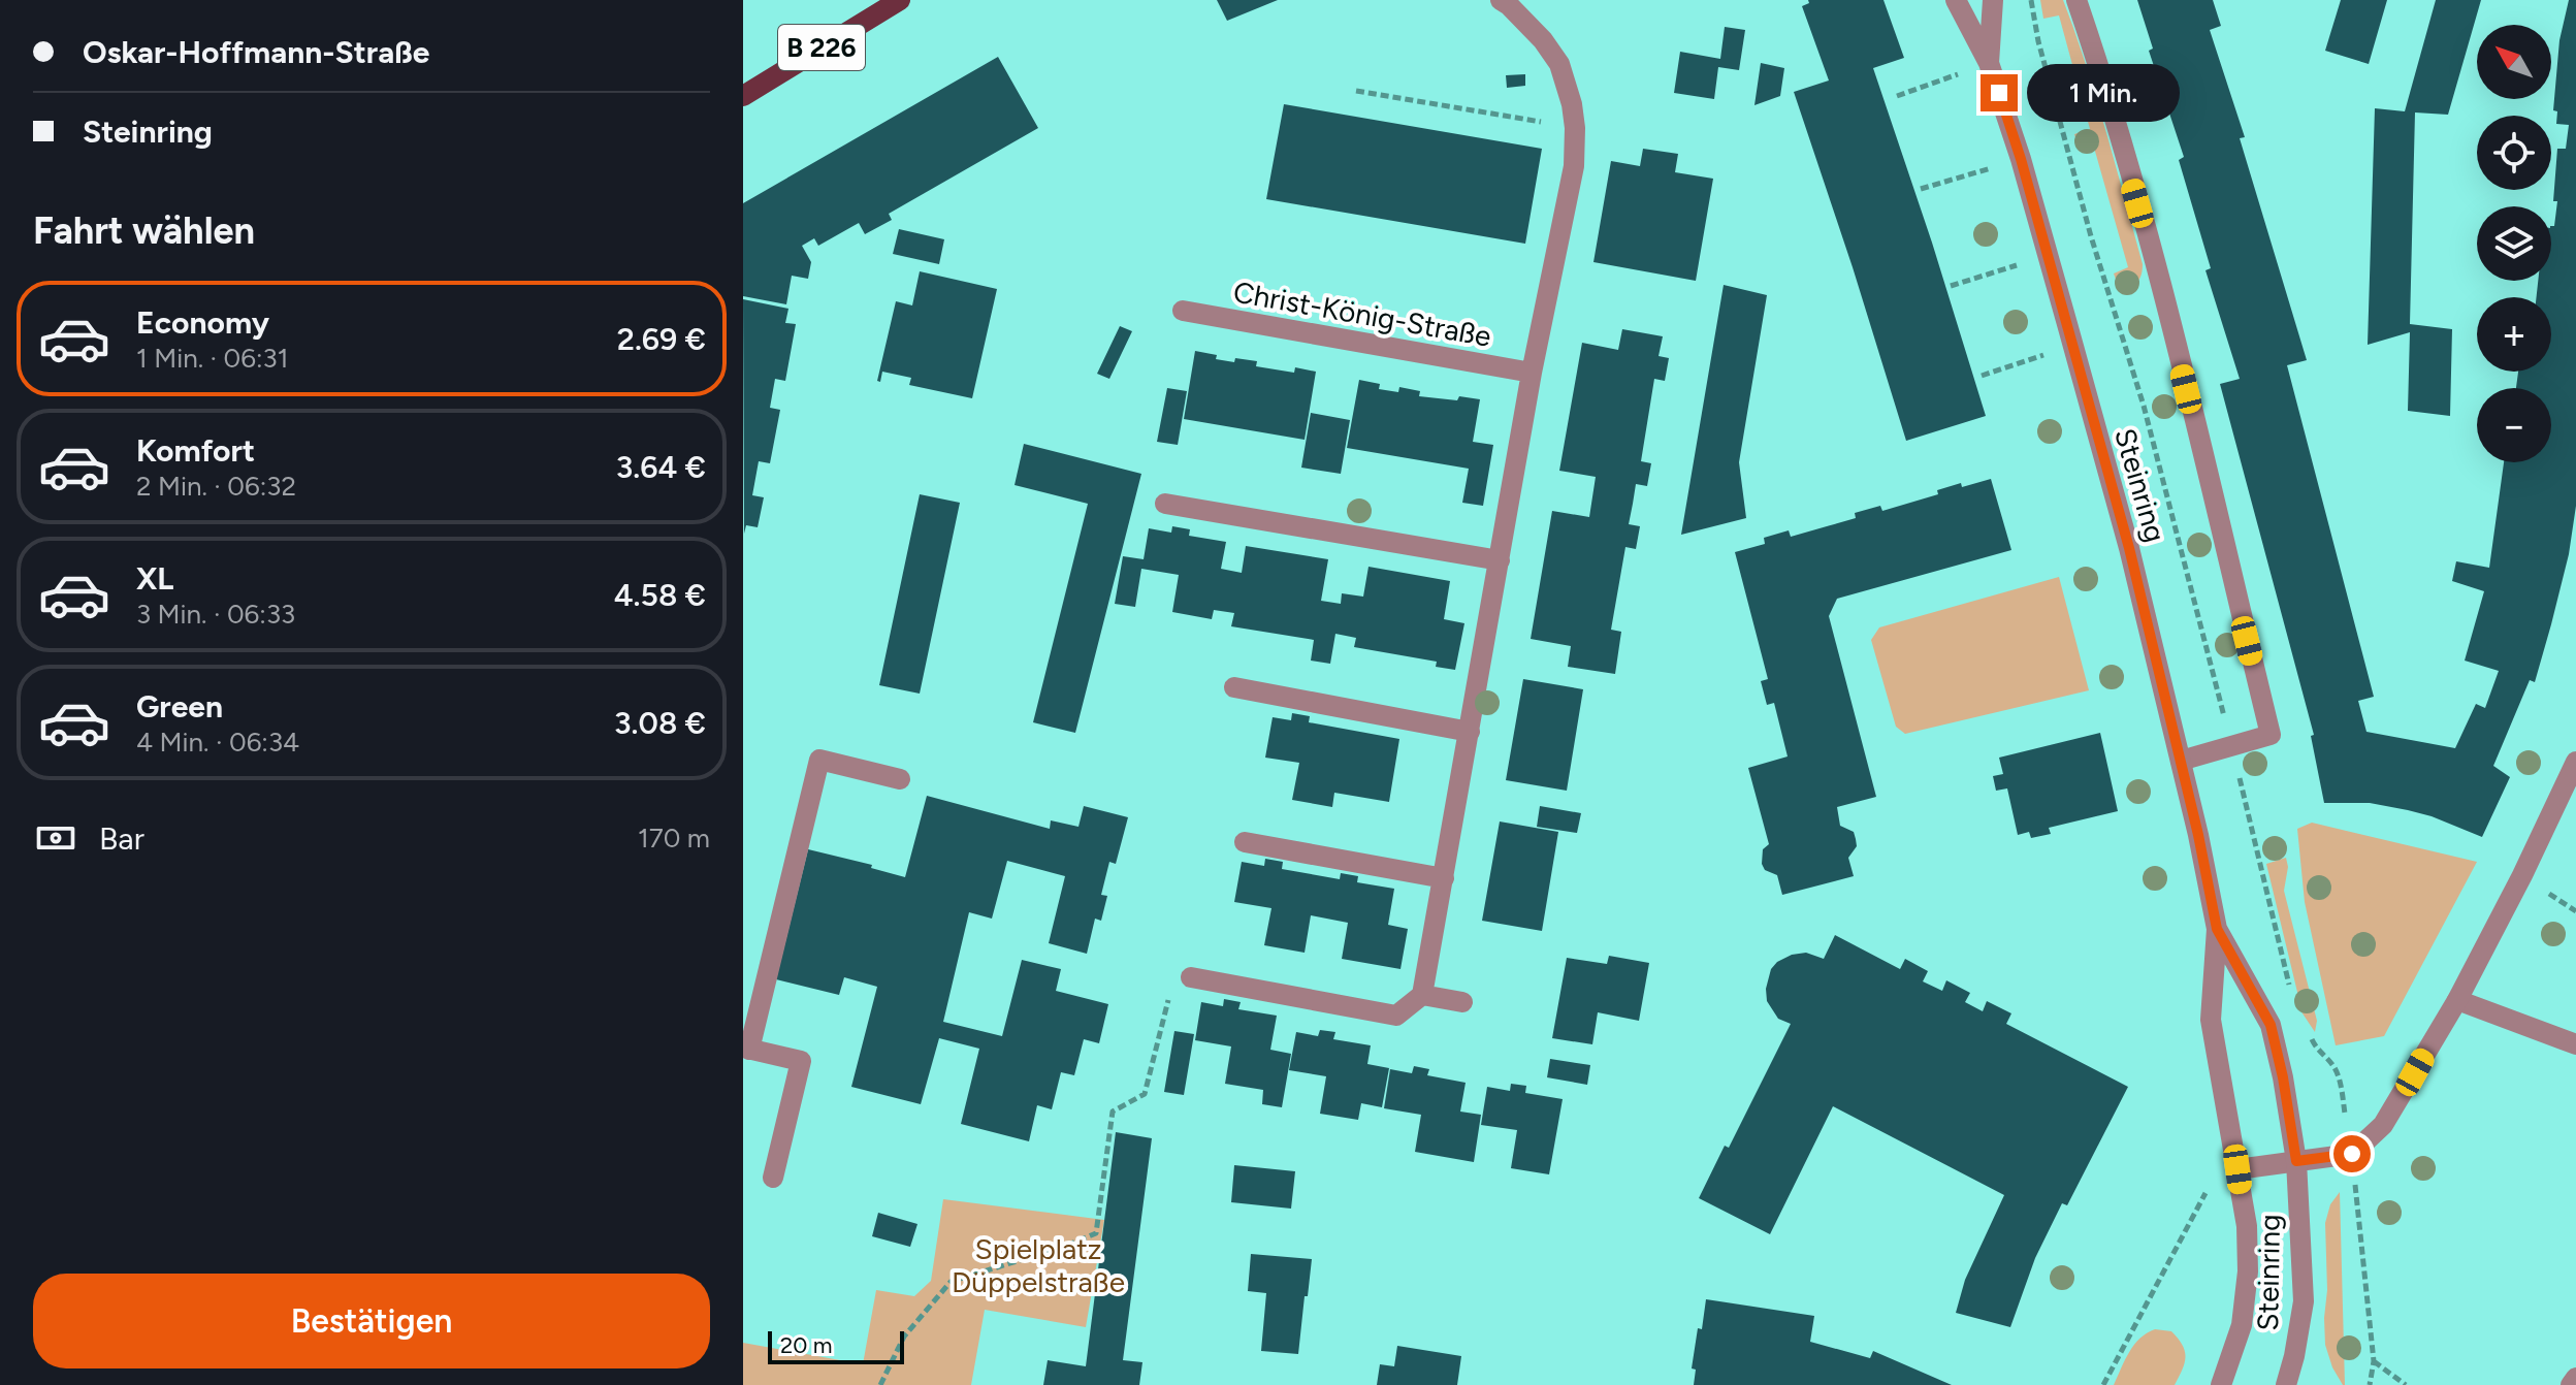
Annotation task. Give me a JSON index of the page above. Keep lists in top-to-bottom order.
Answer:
{
  "streets": {
    "main road": ["B 226"],
    "street": ["Christ-König-Straße", "Steinring"]
  },
  "parks": ["Spielplatz Düppelstraße"],
  "scale_bar": "20 m",
  "north": "top left",
  "page": {
    "banner": ["Oskar-Hoffmann-Straße", "Steinring"],
    "map_buttons": ["+", "−"],
    "bubble": "1 Min.",
    "heading": "Fahrt wählen",
    "list": [
      {
        "name": "Economy",
        "note": "1 Min. · 06:31",
        "value": "2.69 €"
      },
      {
        "name": "Komfort",
        "note": "2 Min. · 06:32",
        "value": "3.64 €"
      },
      {
        "name": "XL",
        "note": "3 Min. · 06:33",
        "value": "4.58 €"
      },
      {
        "name": "Green",
        "note": "4 Min. · 06:34",
        "value": "3.08 €"
      }
    ],
    "pay": ["Bar", "170 m"],
    "buttons": "Bestätigen",
    "scale": "20 m"
  }
}
